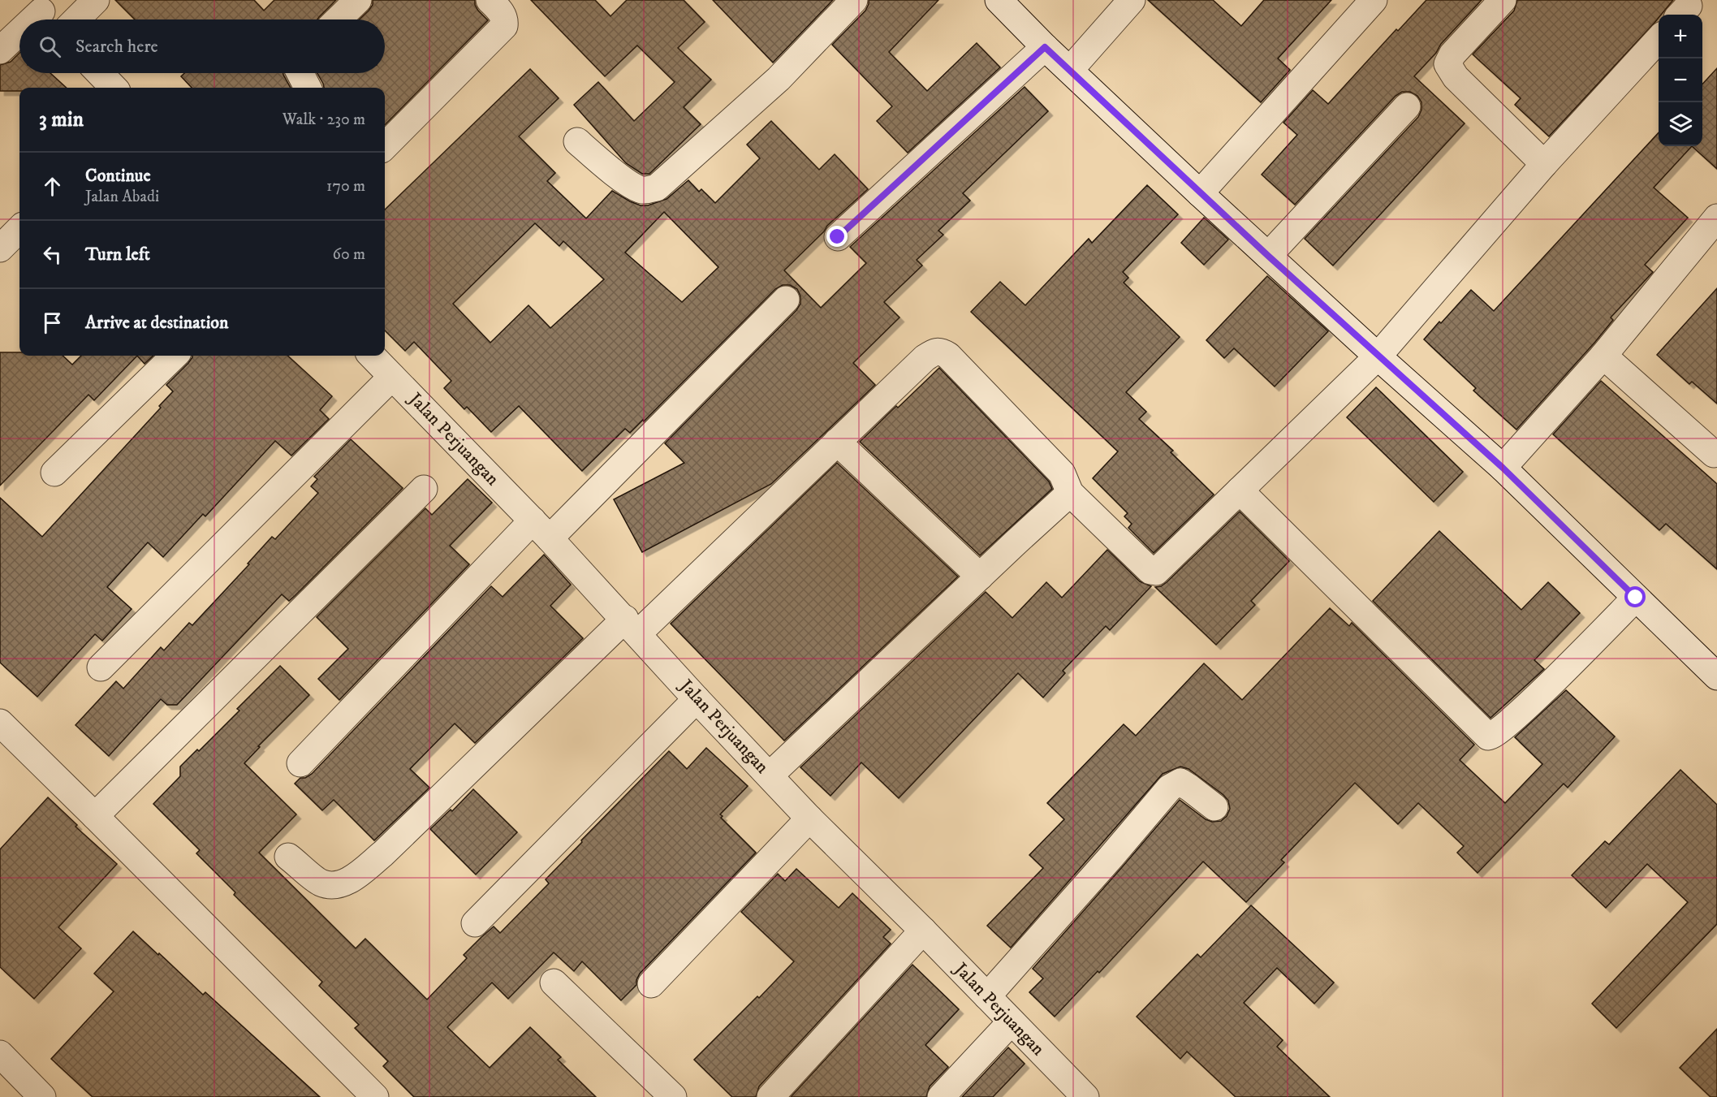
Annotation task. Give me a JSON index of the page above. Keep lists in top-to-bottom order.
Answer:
{
  "streets": {
    "street": ["Jalan Perjuangan"]
  },
  "page": {
    "map_buttons": ["+", "−"],
    "search": "Search here",
    "heading": ["3 min", "Walk · 230 m"],
    "list": [
      ["Continue", "Jalan Abadi", "170 m"],
      ["Turn left", "60 m"],
      "Arrive at destination"
    ]
  }
}
